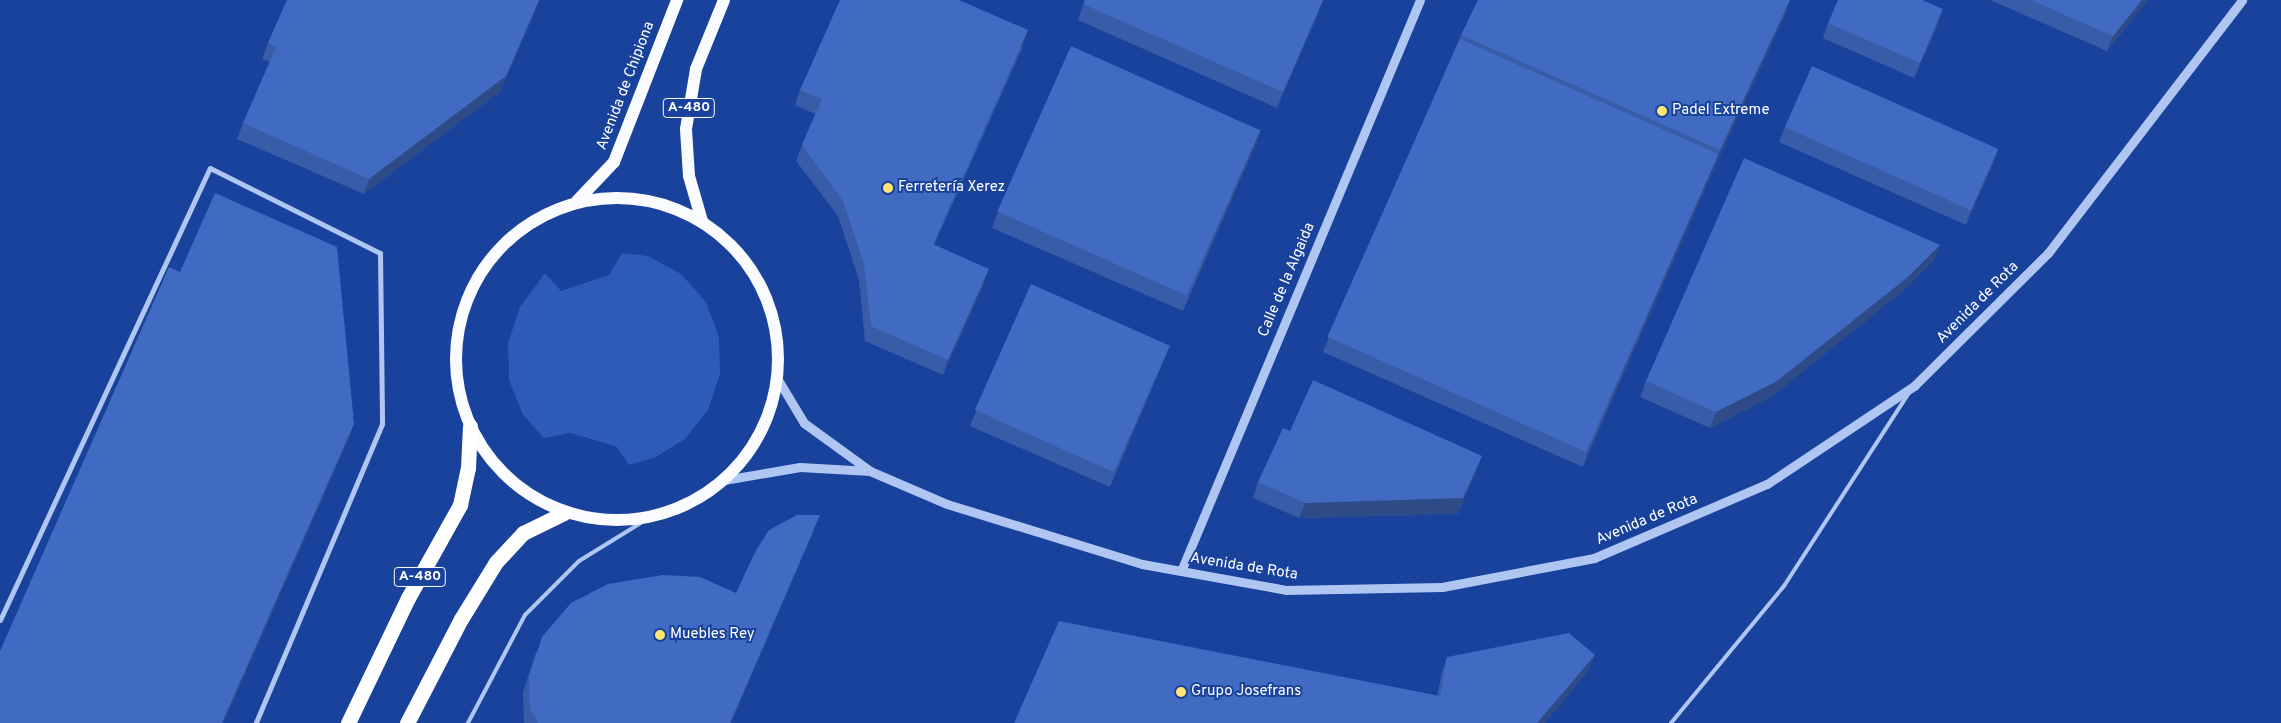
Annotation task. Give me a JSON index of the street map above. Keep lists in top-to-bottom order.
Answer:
{
  "streets": {
    "highway": ["A-480"],
    "main road": ["Avenida de Chipiona"],
    "street": ["Calle de la Algaida", "Avenida de Rota"]
  },
  "crossings": [
    ["Avenida de Chipiona", "A-480"],
    ["A-480", "Avenida de Rota"],
    ["Calle de la Algaida", "Avenida de Rota"]
  ],
  "places": [
    "Padel Extreme",
    "Ferretería Xerez",
    "Muebles Rey",
    "Grupo Josefrans"
  ]
}
